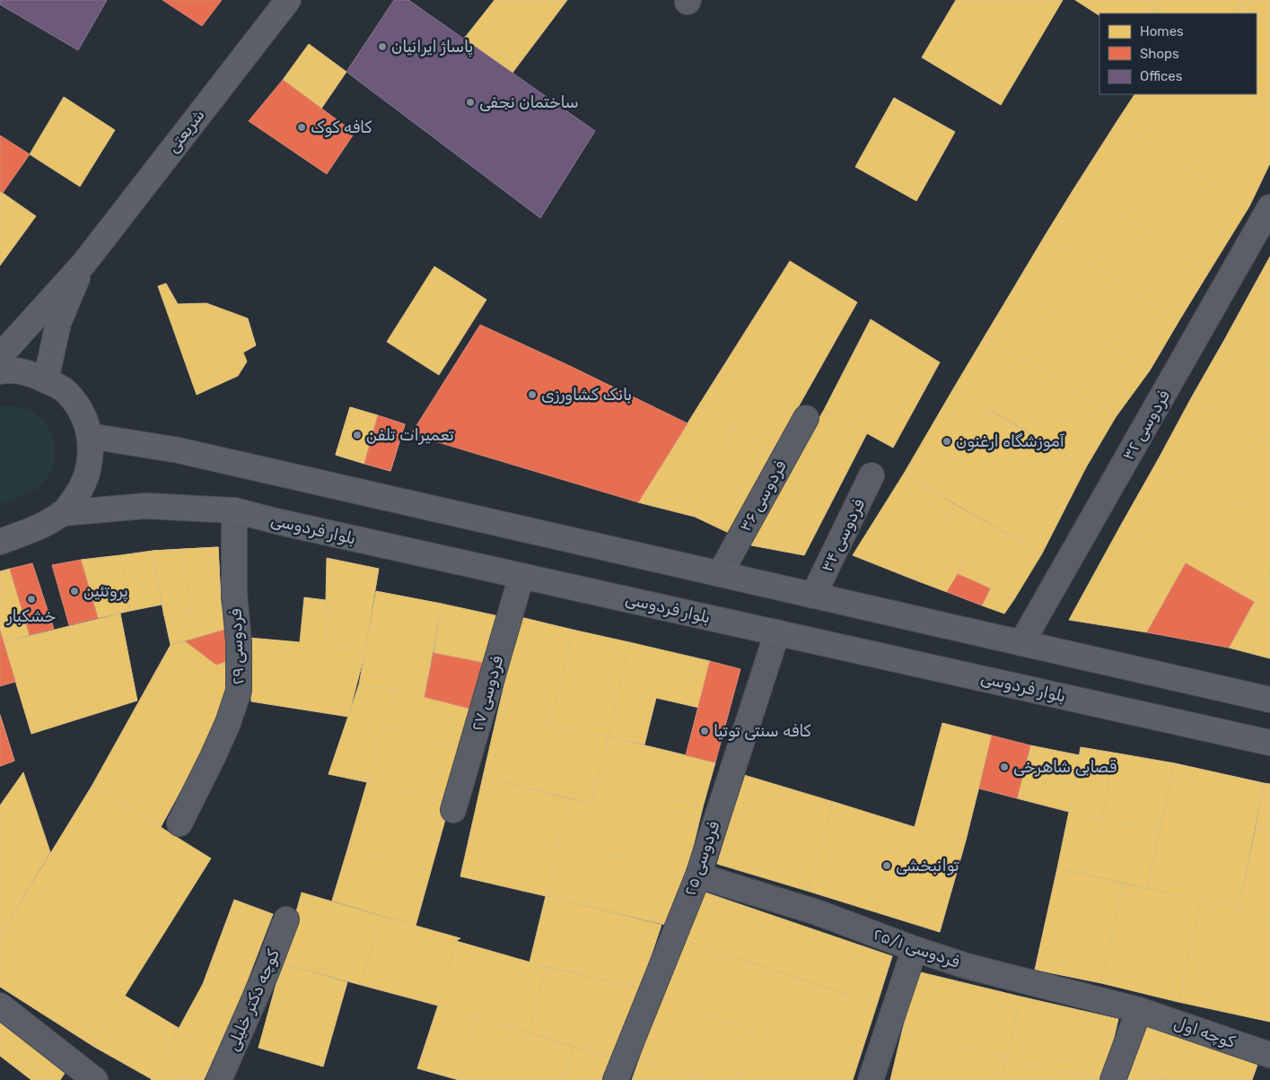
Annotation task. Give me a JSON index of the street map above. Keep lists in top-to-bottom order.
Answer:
{
  "streets": {
    "main road": ["شریعتی", "بلوار فردوسی"],
    "street": [
      "فردوسی ۳۲",
      "فردوسی ۳۶",
      "فردوسی ۳۴",
      "فردوسی ۲۹",
      "فردوسی ۲۷",
      "فردوسی ۲۵",
      "فردوسی ۲۵/۱",
      "کوچه دکتر خلیلی",
      "کوچه اول"
    ]
  },
  "crossings": [
    ["بلوار فردوسی", "فردوسی ۲۹"],
    ["بلوار فردوسی", "فردوسی ۲۷"],
    ["بلوار فردوسی", "فردوسی ۲۵"],
    ["فردوسی ۲۵", "فردوسی ۲۵/۱"],
    ["فردوسی ۲۵/۱", "کوچه اول"]
  ],
  "places": [
    "پاساژ ایرانیان",
    "ساختمان نجفی",
    "کافه کوک",
    "بانک کشاورزی",
    "تعمیرات تلفن",
    "آموزشگاه ارغنون",
    "پروتئین",
    "خشکبار",
    "کافه سنتی توتیا",
    "قصابی شاهرخی",
    "توانبخشی"
  ],
  "legend": ["Homes", "Shops", "Offices"]
}
